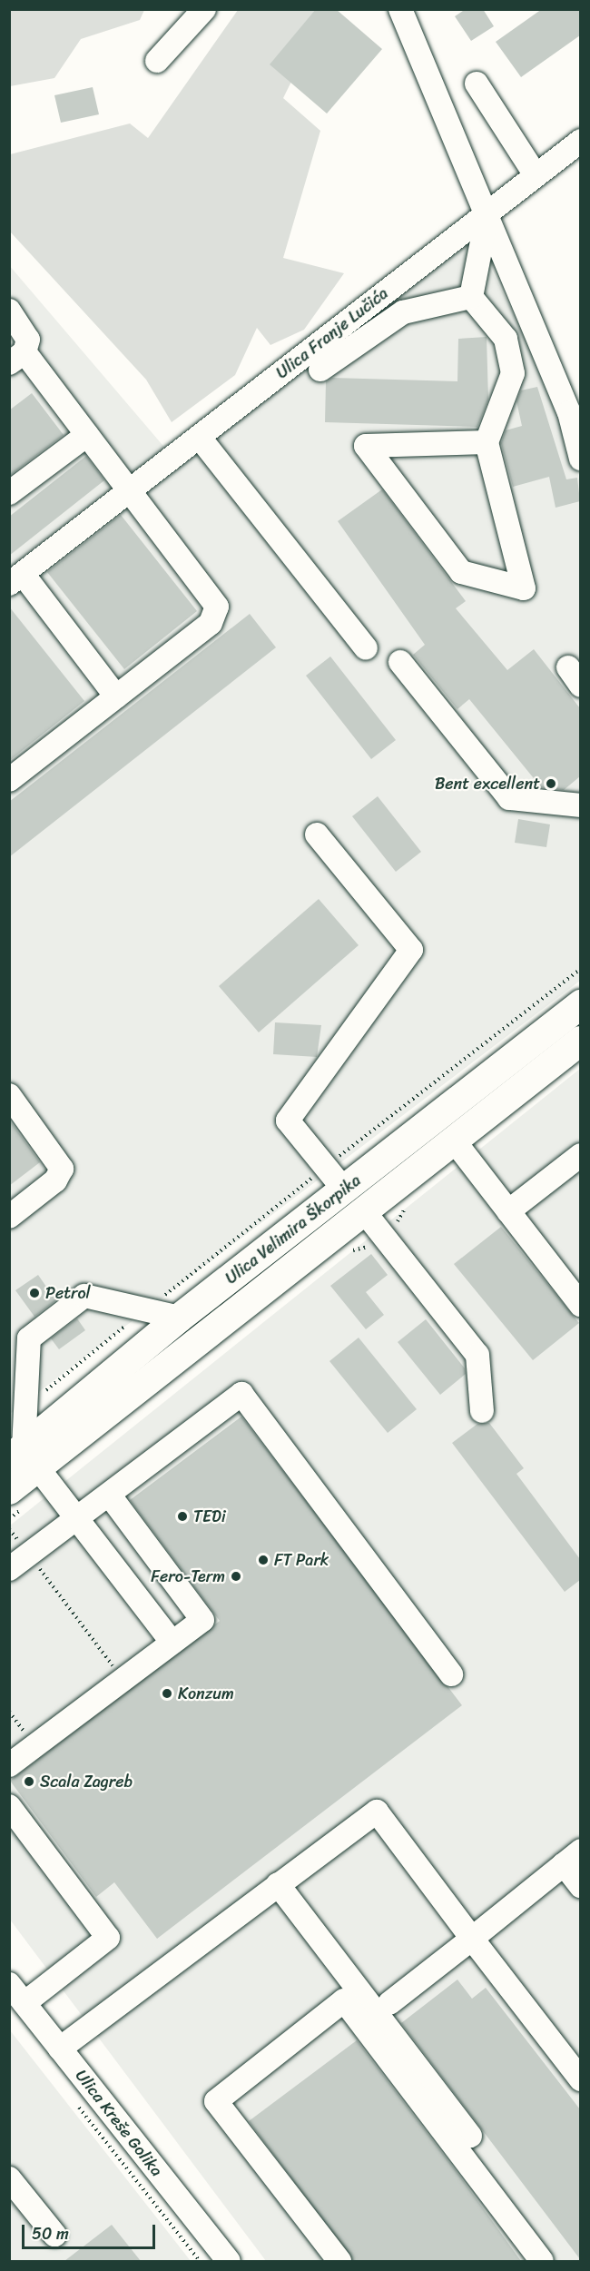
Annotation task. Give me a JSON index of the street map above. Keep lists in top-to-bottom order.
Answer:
{
  "streets": {
    "main road": ["Ulica Velimira Škorpika"],
    "street": ["Ulica Franje Lučića", "Ulica Kreše Golika"]
  },
  "places": [
    "Bent excellent",
    "Petrol",
    "TEDi",
    "FT Park",
    "Fero-Term",
    "Konzum",
    "Scala Zagreb"
  ],
  "scale_bar": "50 m"
}
